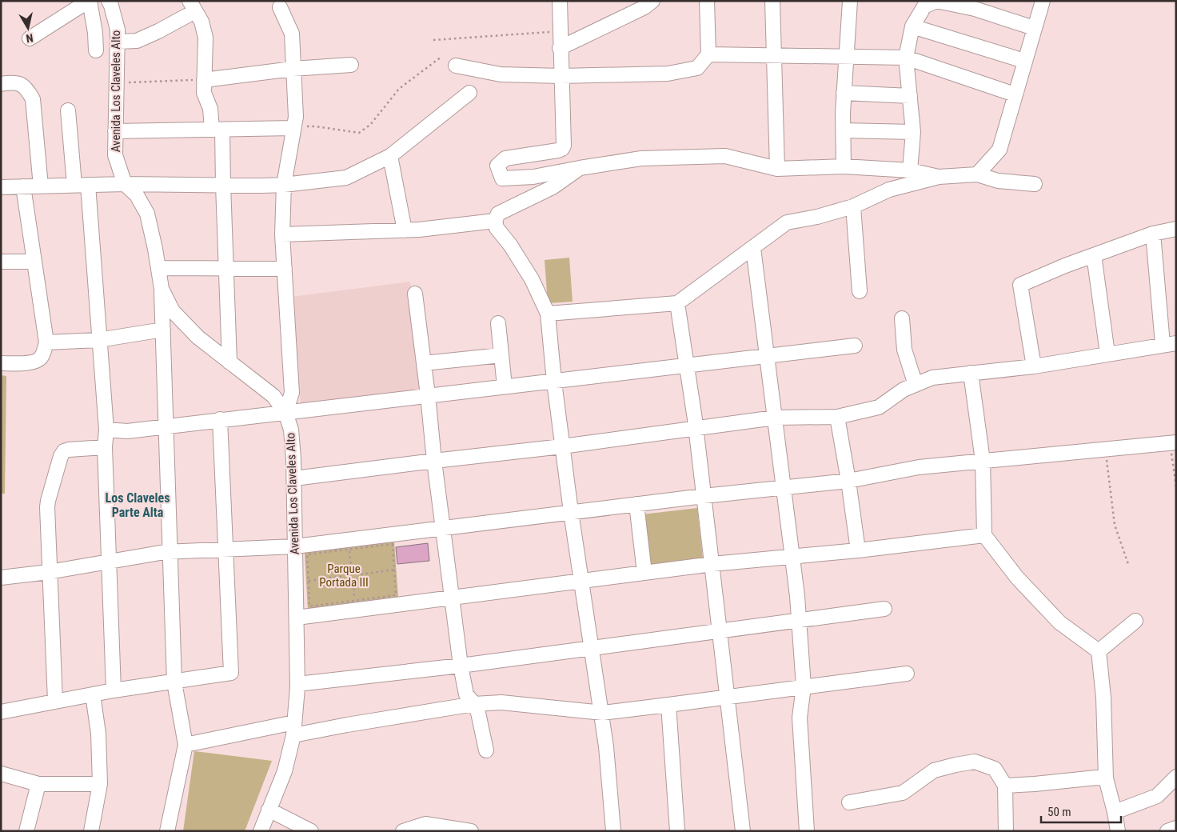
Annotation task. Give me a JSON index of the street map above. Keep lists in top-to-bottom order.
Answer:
{
  "streets": {
    "street": ["Avenida Los Claveles Alto"]
  },
  "districts": ["Los Claveles Parte Alta"],
  "parks": ["Parque Portada III"],
  "scale_bar": "50 m",
  "north": "bottom"
}
